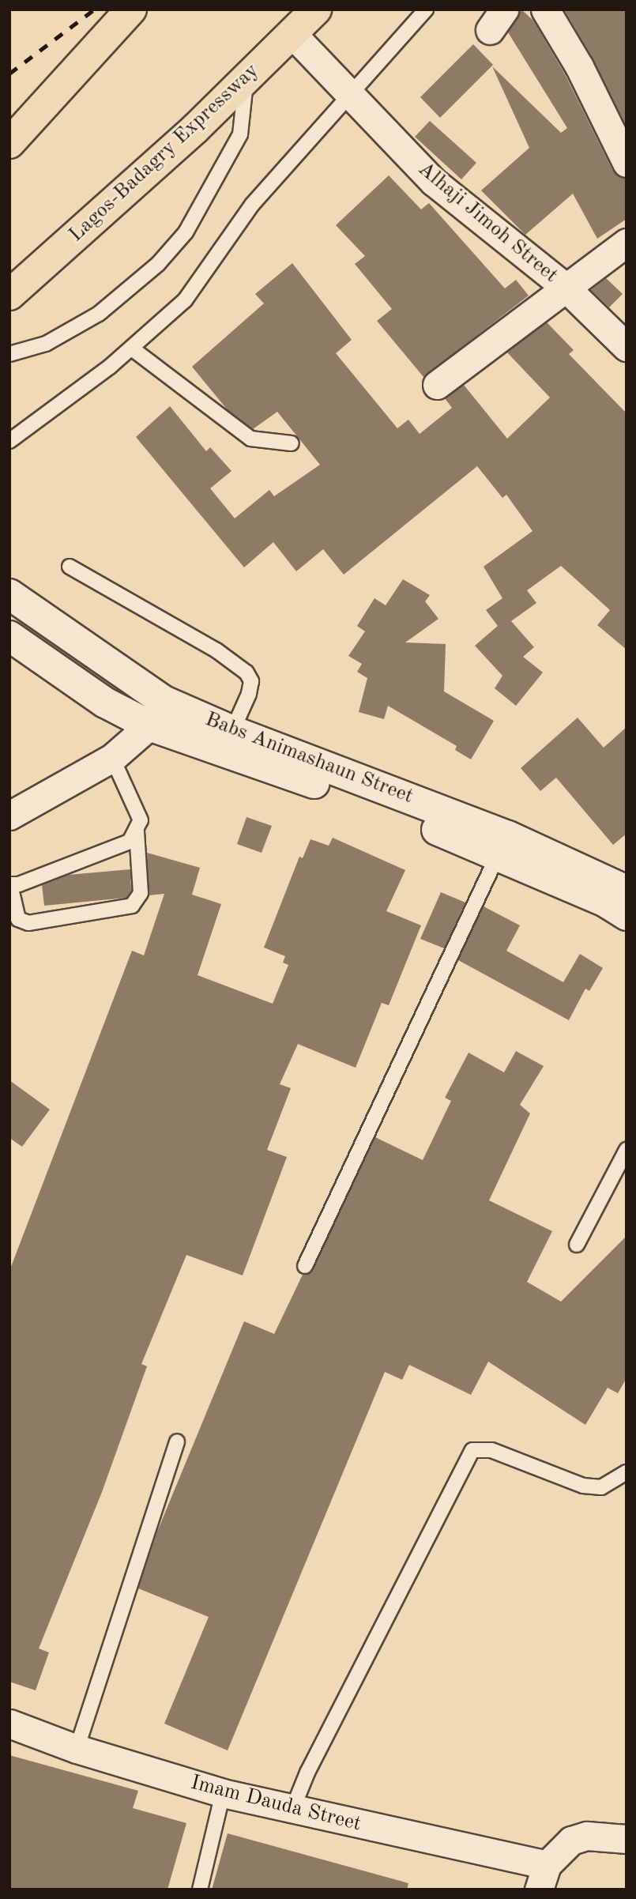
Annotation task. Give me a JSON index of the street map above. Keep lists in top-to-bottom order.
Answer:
{
  "streets": {
    "highway": ["Lagos-Badagry Expressway"],
    "main road": ["Babs Animashaun Street"],
    "street": ["Alhaji Jimoh Street", "Imam Dauda Street"]
  },
  "crossings": [
    ["Lagos-Badagry Expressway", "Alhaji Jimoh Street"]
  ]
}
